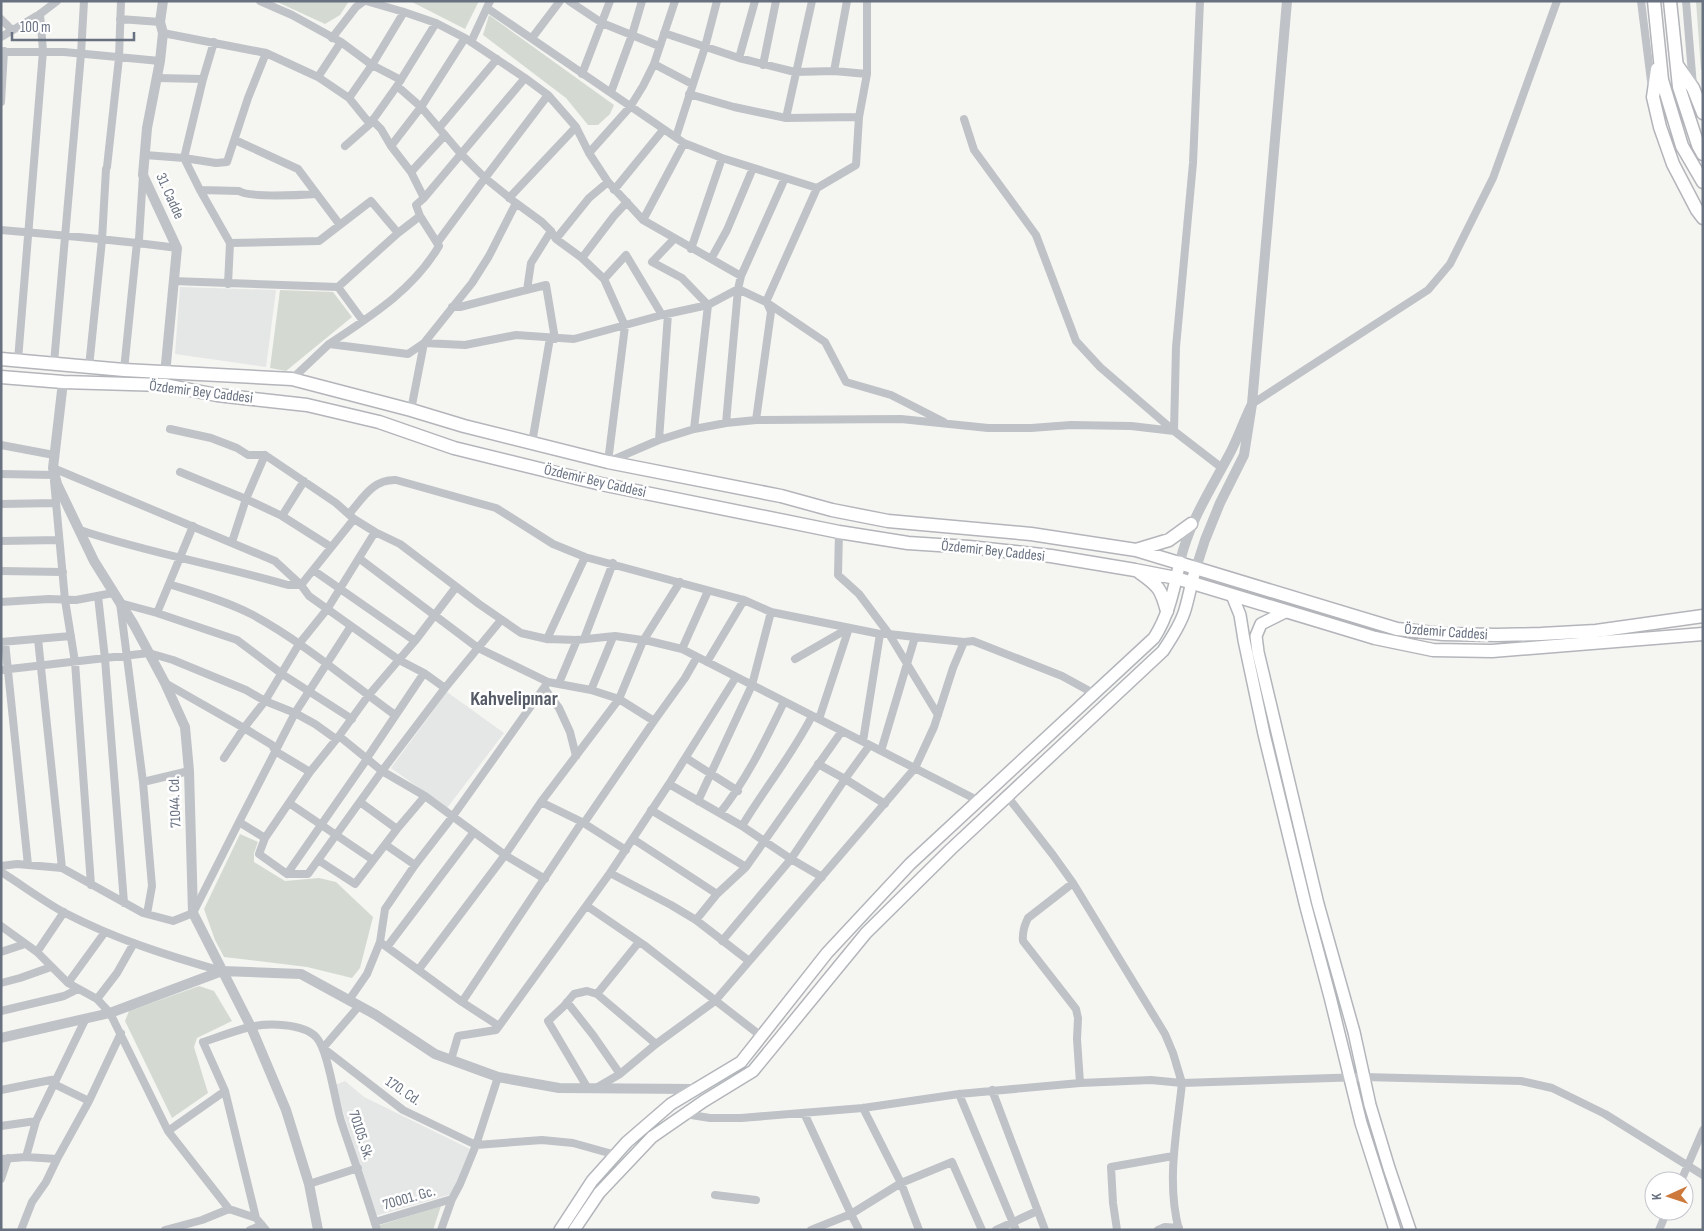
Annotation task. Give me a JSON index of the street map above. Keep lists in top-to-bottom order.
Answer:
{
  "streets": {
    "main road": ["Özdemir Bey Caddesi", "Özdemir Caddesi"],
    "street": [
      "31. Cadde",
      "71044. Cd.",
      "170. Cd.",
      "70105. Sk.",
      "70001. Gc."
    ]
  },
  "crossings": [
    ["Özdemir Bey Caddesi", "Özdemir Caddesi"],
    ["Özdemir Bey Caddesi", "71044. Cd."],
    ["71044. Cd.", "170. Cd."],
    ["170. Cd.", "70105. Sk."],
    ["70105. Sk.", "70001. Gc."]
  ],
  "districts": ["Kahvelipınar"],
  "scale_bar": "100 m",
  "north": "left"
}
